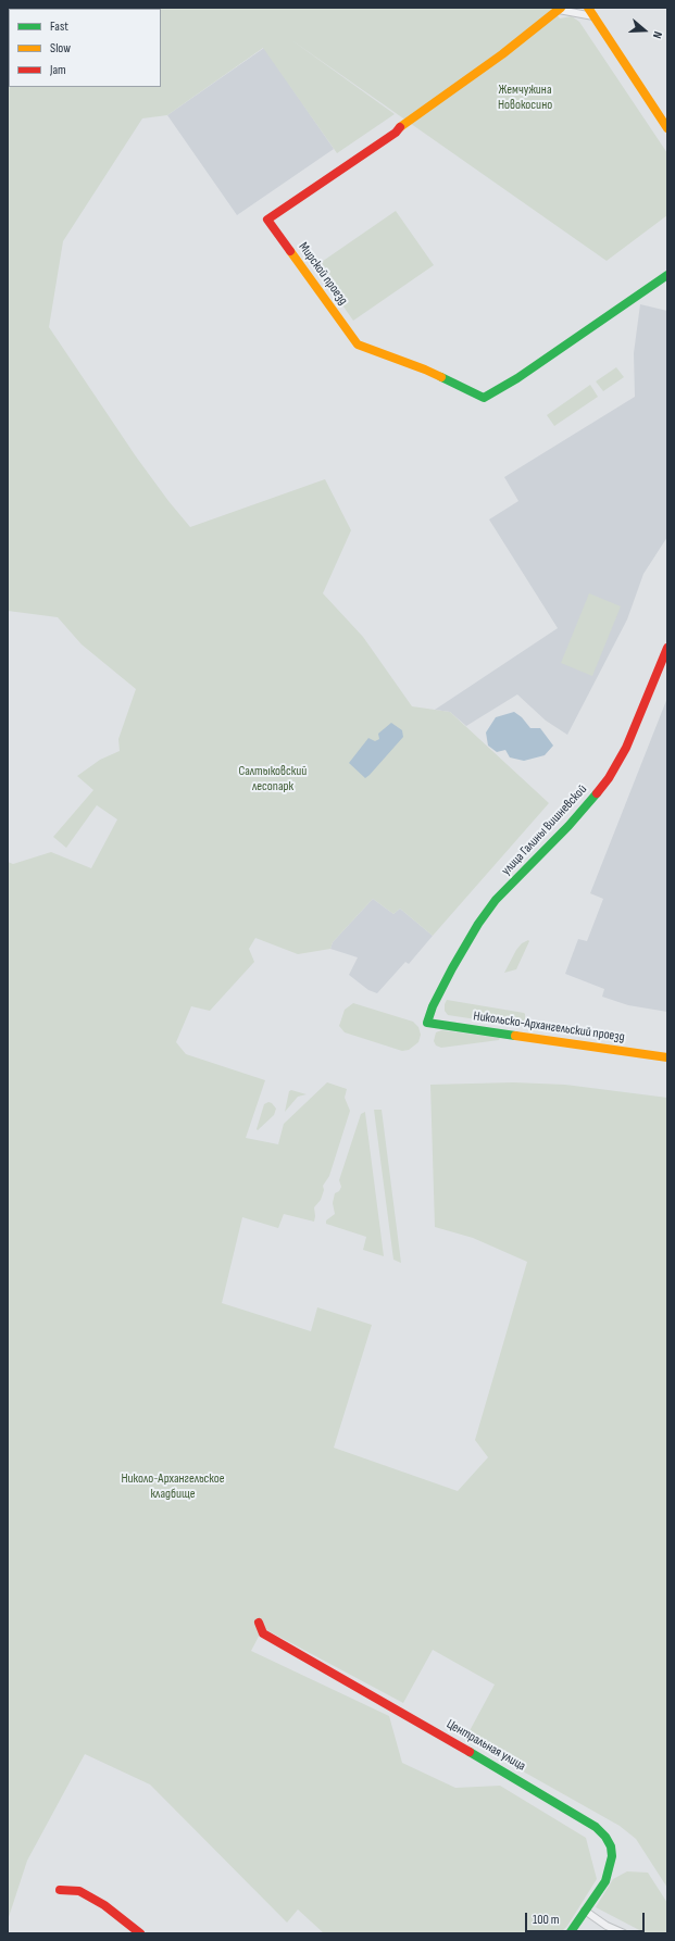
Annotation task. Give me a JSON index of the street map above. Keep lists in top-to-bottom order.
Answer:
{
  "streets": {
    "street": [
      "Мирской проезд",
      "улица Галины Вишневской",
      "Никольско-Архангельский проезд",
      "Центральная улица"
    ]
  },
  "crossings": [
    ["улица Галины Вишневской", "Никольско-Архангельский проезд"]
  ],
  "parks": ["Жемчужина Новокосино", "Салтыковский лесопарк", "Николо-Архангельское кладбище"],
  "legend": ["Fast", "Slow", "Jam"],
  "scale_bar": "100 m",
  "north": "right"
}
